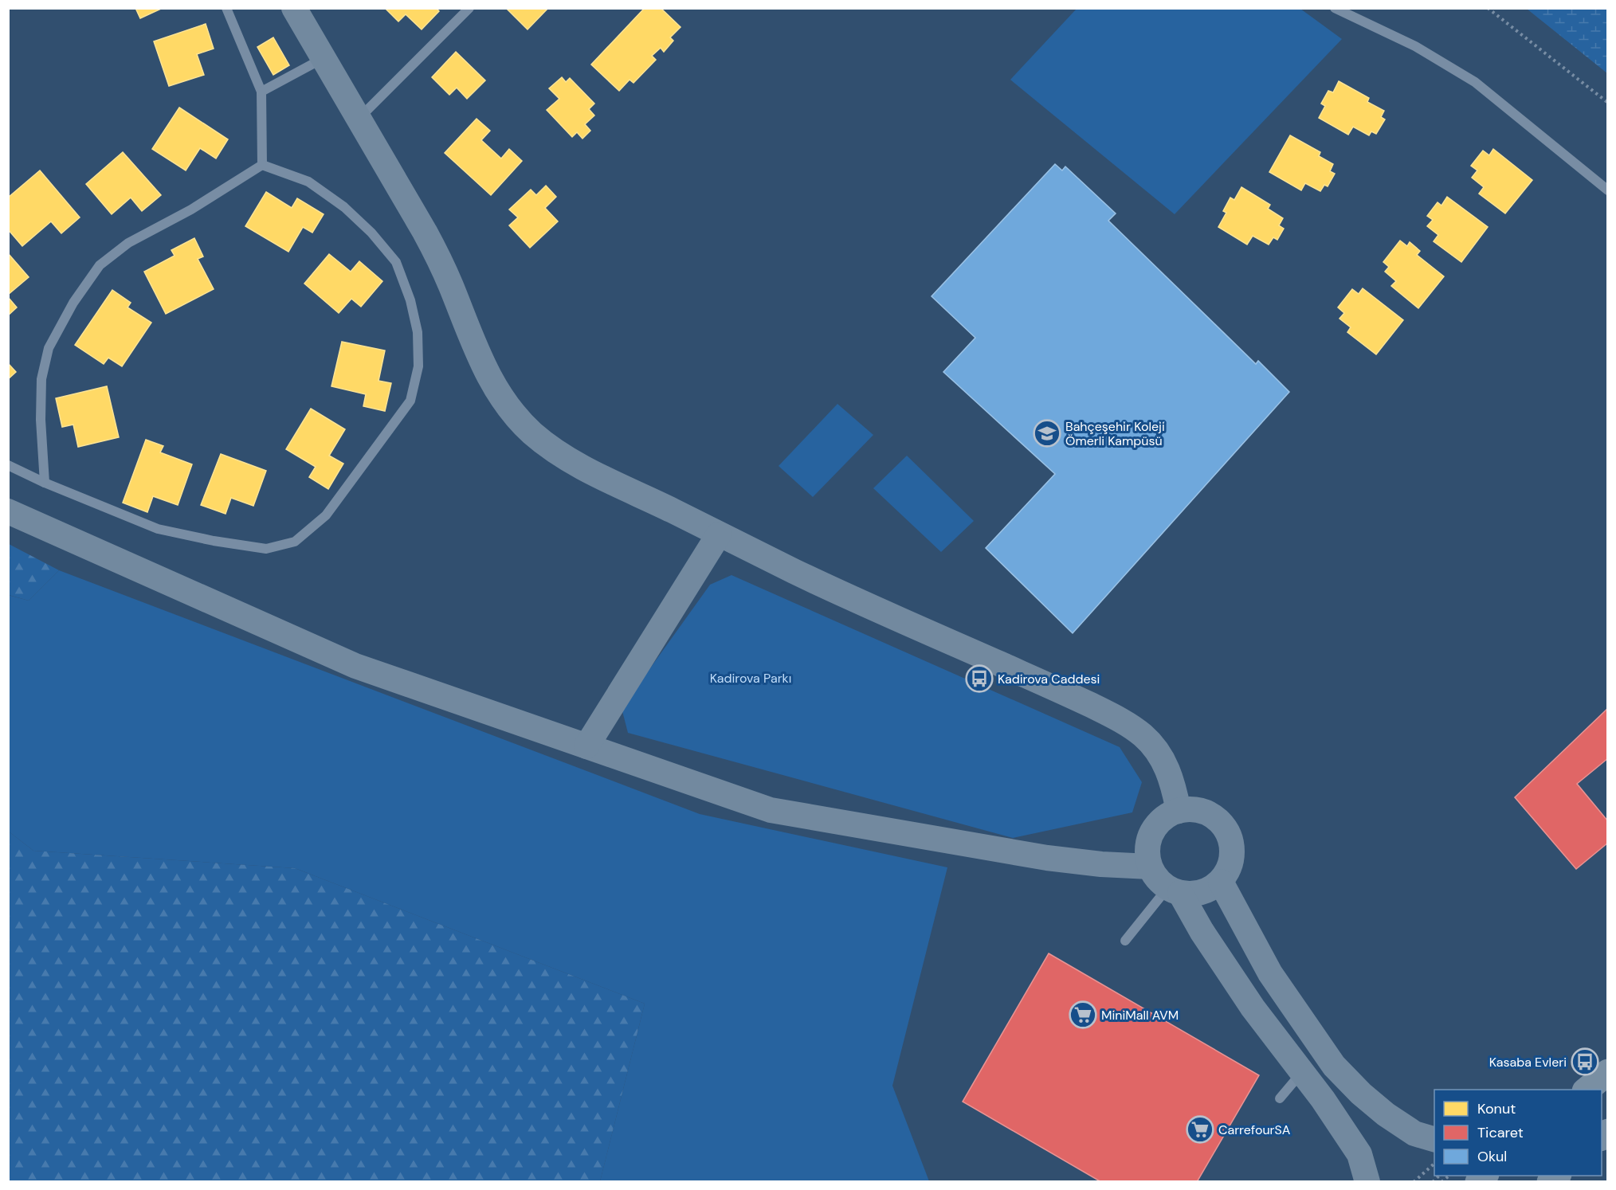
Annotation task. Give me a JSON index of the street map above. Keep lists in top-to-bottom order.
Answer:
{
  "parks": ["Kadirova Parkı"],
  "places": {
    "school or university": ["Bahçeşehir Koleji Ömerli Kampüsü"],
    "bus stop": ["Kadirova Caddesi", "Kasaba Evleri"],
    "supermarket": ["MiniMall AVM", "CarrefourSA"]
  },
  "legend": ["Konut", "Ticaret", "Okul"]
}
